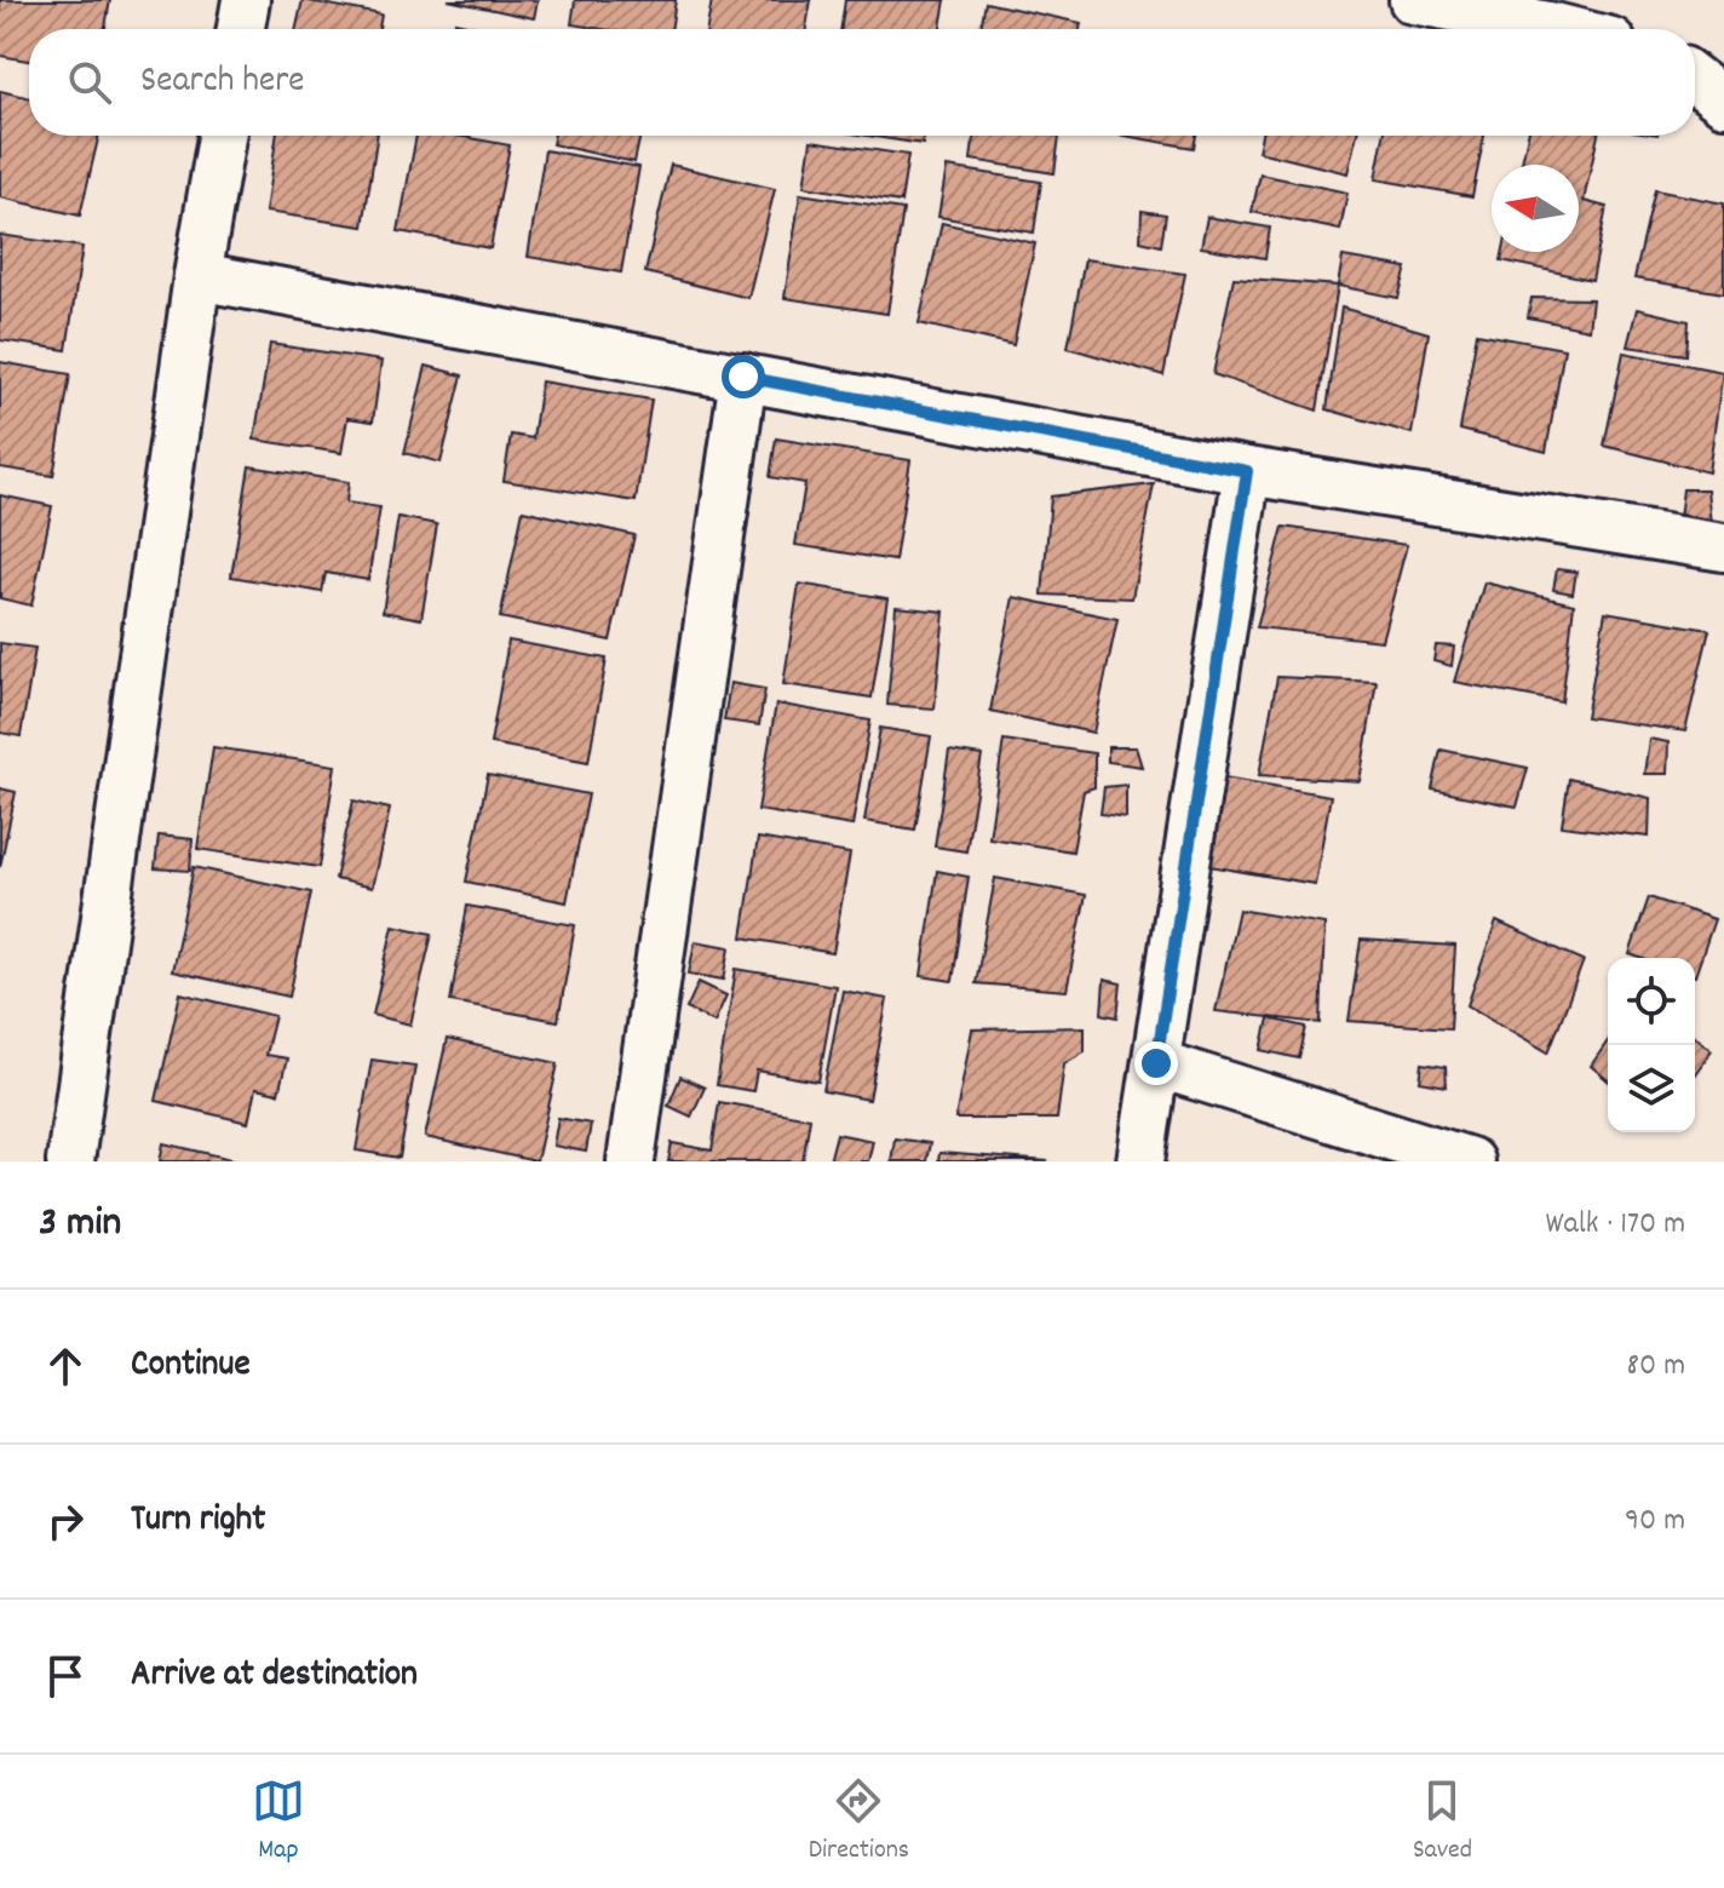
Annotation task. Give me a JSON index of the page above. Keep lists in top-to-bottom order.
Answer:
{
  "north": "left",
  "page": {
    "search": "Search here",
    "heading": ["3 min", "Walk · 170 m"],
    "list": [
      ["Continue", "80 m"],
      ["Turn right", "90 m"],
      "Arrive at destination"
    ],
    "nav": ["Map", "Directions", "Saved"]
  }
}
